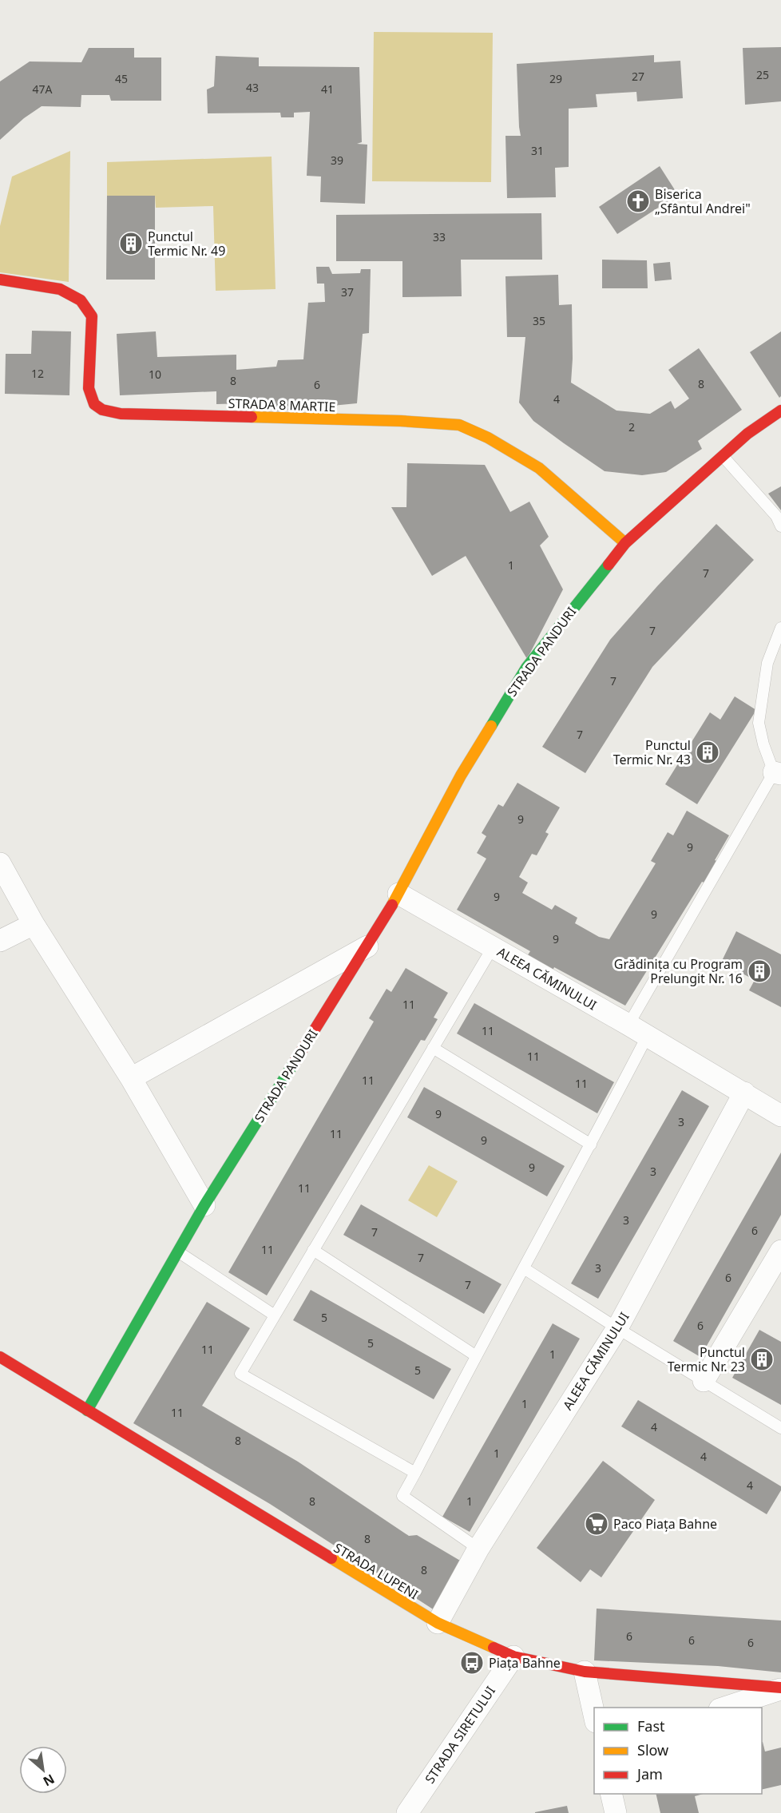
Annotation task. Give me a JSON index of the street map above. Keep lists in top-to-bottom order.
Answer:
{
  "streets": {
    "street": [
      "STRADA 8 MARTIE",
      "STRADA PANDURI",
      "ALEEA CĂMINULUI",
      "STRADA LUPENI",
      "STRADA SIRETULUI"
    ]
  },
  "crossings": [
    ["STRADA 8 MARTIE", "STRADA PANDURI"],
    ["STRADA PANDURI", "ALEEA CĂMINULUI"],
    ["STRADA PANDURI", "STRADA LUPENI"],
    ["ALEEA CĂMINULUI", "STRADA LUPENI"],
    ["STRADA LUPENI", "STRADA SIRETULUI"]
  ],
  "places": {
    "church": ["Biserica „Sfântul Andrei\""],
    "building": [
      "Punctul Termic Nr. 49",
      "Punctul Termic Nr. 43",
      "Grădinița cu Program Prelungit Nr. 16",
      "Punctul Termic Nr. 23"
    ],
    "supermarket": ["Paco Piața Bahne"],
    "bus stop": ["Piața Bahne"]
  },
  "house_numbers": [
    "25",
    "27",
    "45",
    "29",
    "43",
    "47A",
    "41",
    "31",
    "39",
    "33",
    "37",
    "35",
    "12",
    "10",
    "8",
    "8",
    "6",
    "4",
    "2",
    "1",
    "7",
    "7",
    "7",
    "7",
    "9",
    "9",
    "9",
    "9",
    "9",
    "11",
    "11",
    "11",
    "11",
    "11",
    "9",
    "3",
    "11",
    "9",
    "9",
    "3",
    "11",
    "3",
    "6",
    "7",
    "11",
    "7",
    "3",
    "6",
    "7",
    "5",
    "6",
    "5",
    "11",
    "1",
    "5",
    "1",
    "11",
    "4",
    "8",
    "1",
    "4",
    "4",
    "8",
    "1",
    "8",
    "8",
    "6",
    "6",
    "6"
  ],
  "legend": ["Fast", "Slow", "Jam"],
  "north": "bottom right"
}
